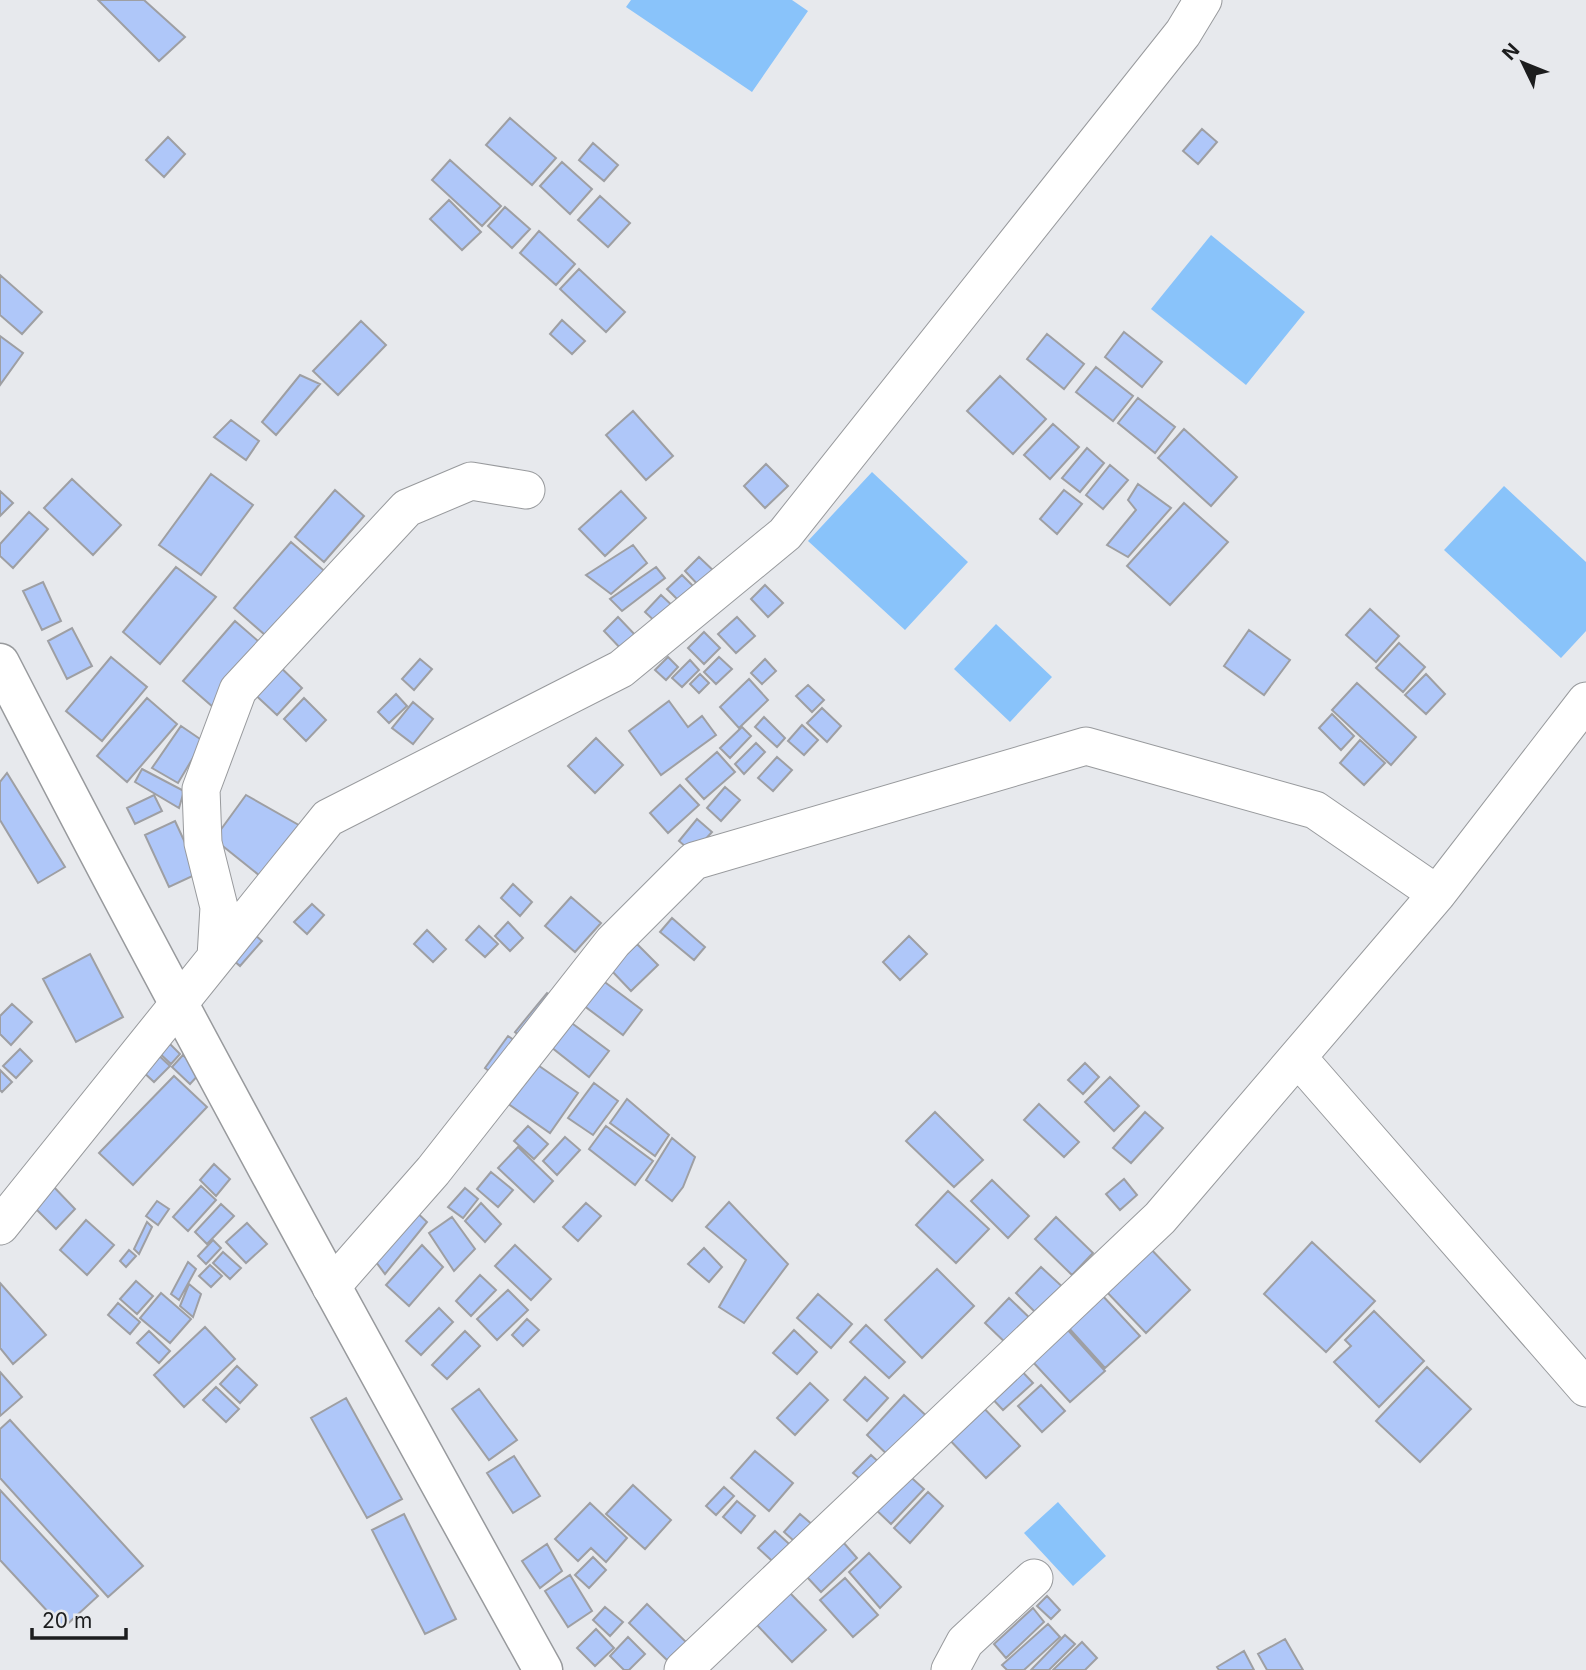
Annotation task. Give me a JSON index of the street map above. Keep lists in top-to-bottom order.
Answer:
{
  "scale_bar": "20 m",
  "north": "top left"
}
